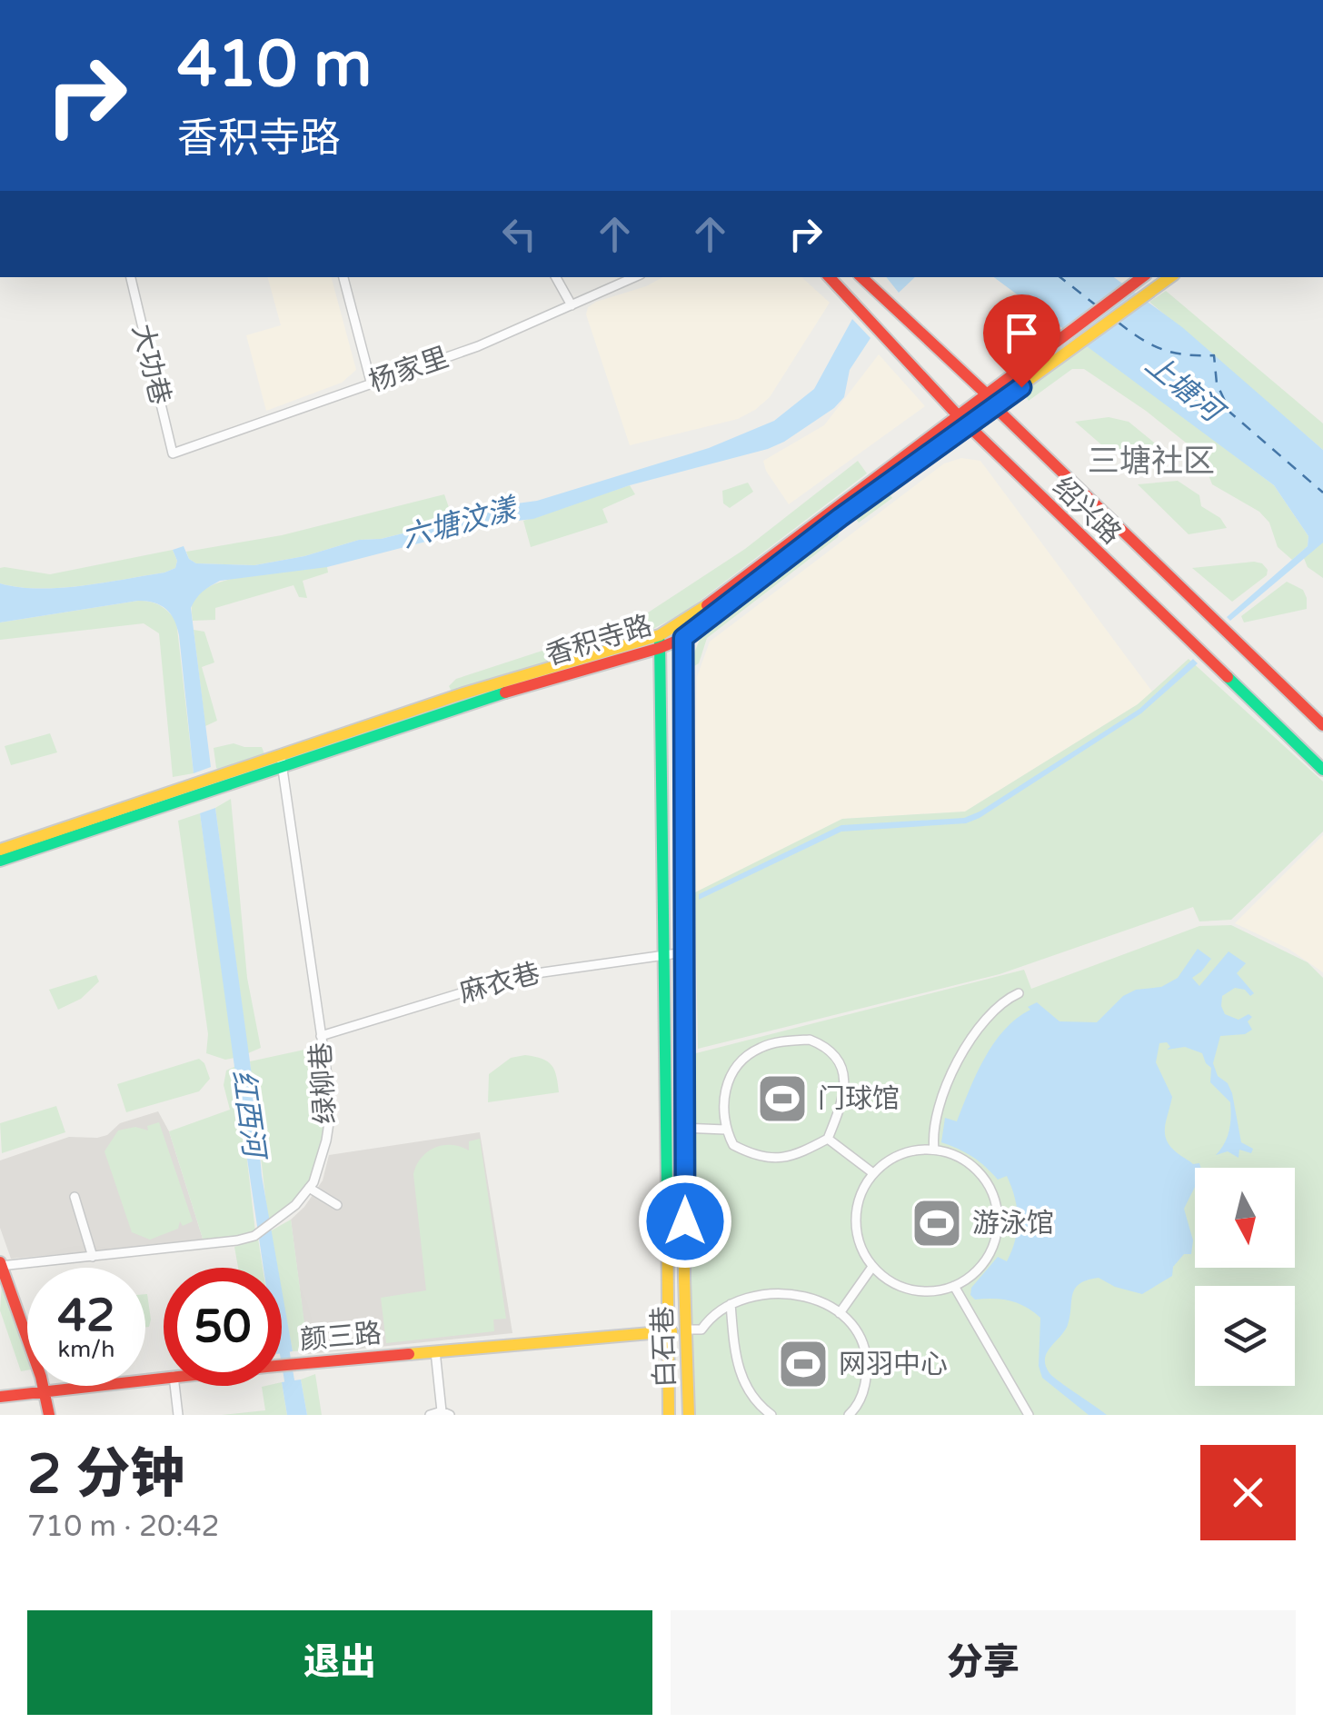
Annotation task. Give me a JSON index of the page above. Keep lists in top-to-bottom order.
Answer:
{
  "streets": {
    "main road": [
      "绍兴路",
      "香积寺路",
      "颜三路",
      "白石巷"
    ],
    "street": [
      "大功巷",
      "杨家里",
      "麻衣巷",
      "绿柳巷"
    ]
  },
  "crossings": [
    ["大功巷", "杨家里"],
    ["绍兴路", "香积寺路"],
    ["香积寺路", "绿柳巷"],
    ["香积寺路", "白石巷"],
    ["麻衣巷", "绿柳巷"],
    ["麻衣巷", "白石巷"],
    ["颜三路", "白石巷"]
  ],
  "districts": ["三塘社区"],
  "water": ["上塘河", "六塘汶漾", "红西河"],
  "places": {
    "sports": ["门球馆", "游泳馆", "网羽中心"]
  },
  "north": "bottom",
  "page": {
    "turn": ["410 m", "香积寺路"],
    "speed": "42 km/h",
    "limit": "50",
    "heading": ["2 分钟", "710 m · 20:42"],
    "buttons": ["退出", "分享"]
  }
}
